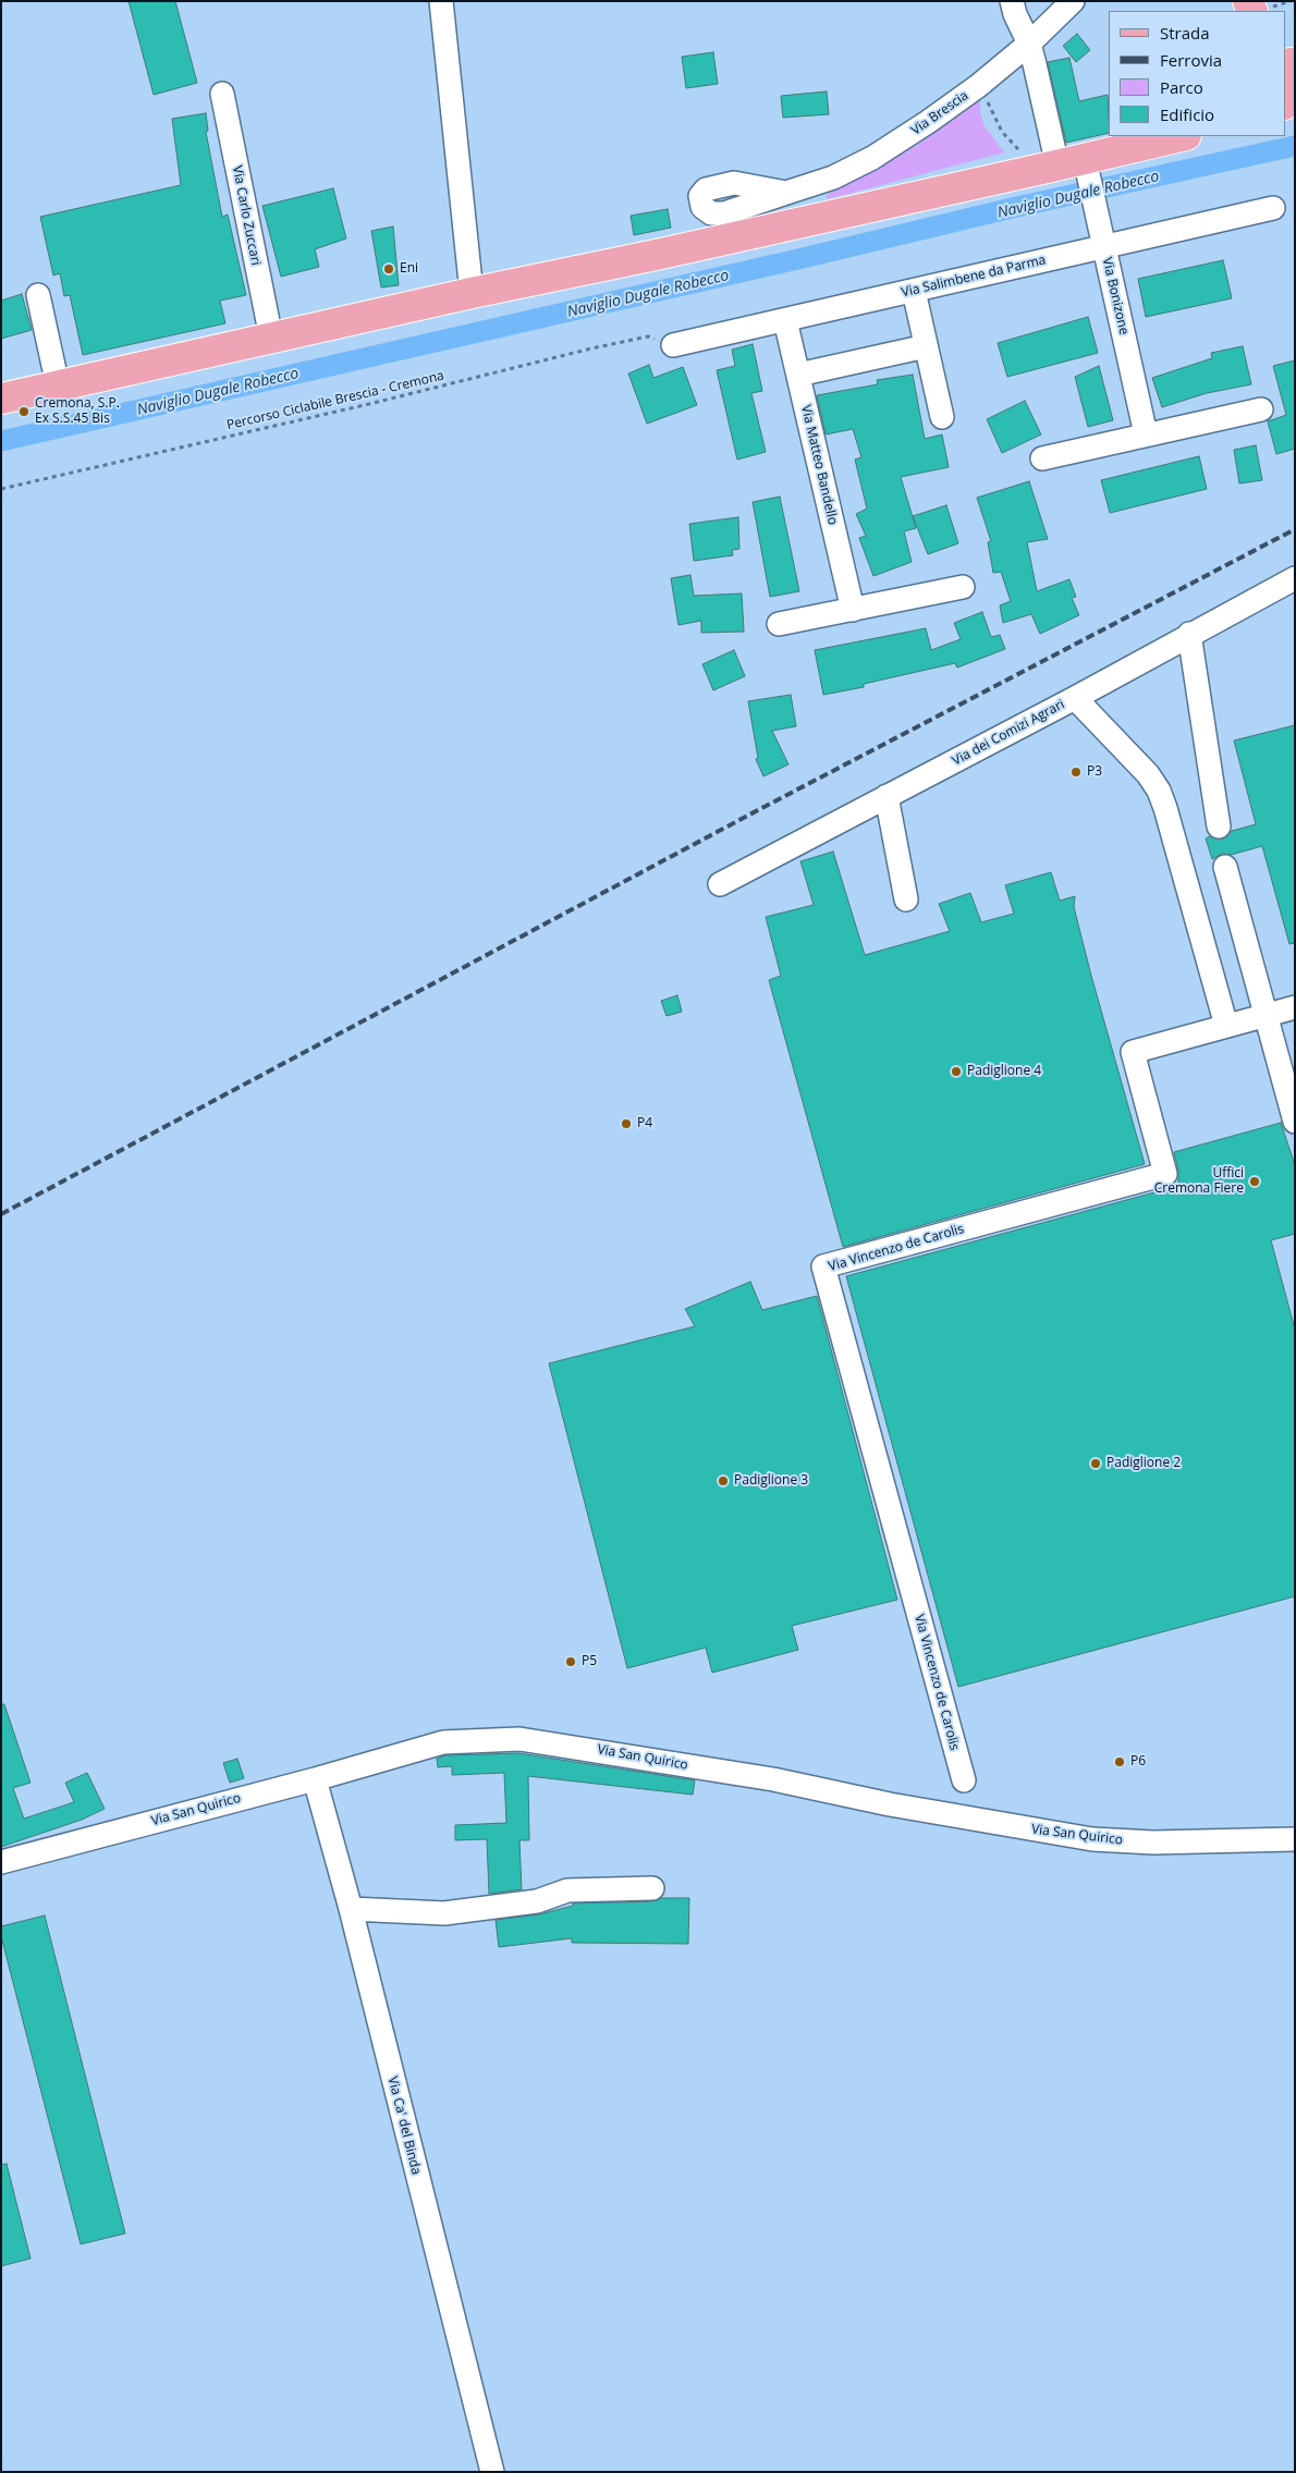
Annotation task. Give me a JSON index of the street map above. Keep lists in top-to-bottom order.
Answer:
{
  "streets": {
    "street": [
      "Via Brescia",
      "Via Carlo Zuccari",
      "Via Salimbene da Parma",
      "Via Bonizone",
      "Via Matteo Bandello",
      "Via dei Comizi Agrari",
      "Via Vincenzo de Carolis",
      "Via San Quirico",
      "Via Ca' del Binda"
    ],
    "path": ["Percorso Ciclabile Brescia - Cremona"]
  },
  "crossings": [
    ["Via Brescia", "Via Bonizone"],
    ["Via Salimbene da Parma", "Via Bonizone"],
    ["Via Salimbene da Parma", "Percorso Ciclabile Brescia - Cremona"],
    ["Via Salimbene da Parma", "Via Matteo Bandello"],
    ["Via San Quirico", "Via Ca' del Binda"]
  ],
  "water": ["Naviglio Dugale Robecco"],
  "places": [
    "Eni",
    "Cremona, S.P. Ex S.S.45 Bis",
    "P3",
    "Padiglione 4",
    "P4",
    "Uffici Cremona Fiere",
    "Padiglione 2",
    "Padiglione 3",
    "P5",
    "P6"
  ],
  "legend": [
    "Strada",
    "Ferrovia",
    "Parco",
    "Edificio"
  ]
}
